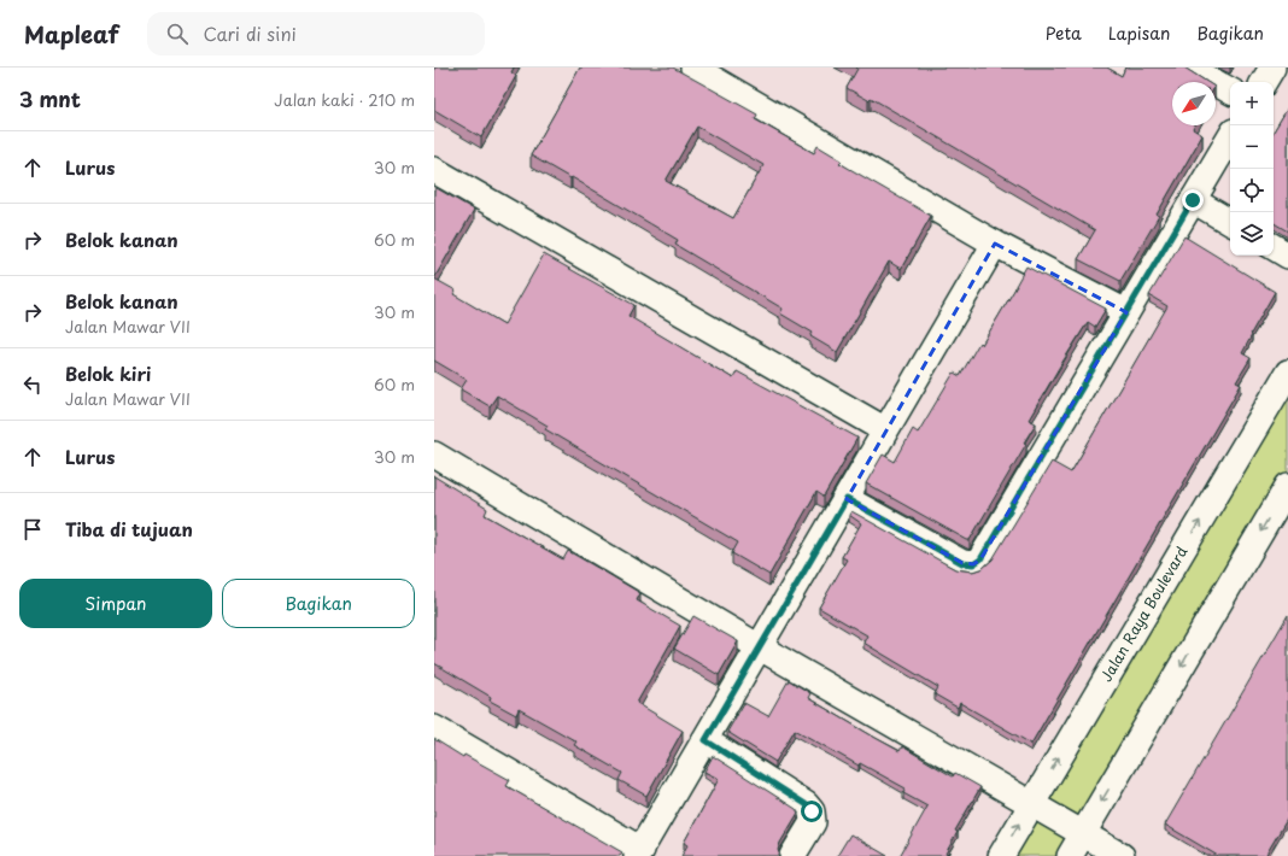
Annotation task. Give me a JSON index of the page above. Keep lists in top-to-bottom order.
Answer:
{
  "streets": {
    "street": ["Jalan Raya Boulevard"]
  },
  "north": "bottom left",
  "page": {
    "header": "Mapleaf",
    "search": "Cari di sini",
    "nav": ["Peta", "Lapisan", "Bagikan"],
    "heading": ["3 mnt", "Jalan kaki · 210 m"],
    "map_buttons": ["+", "−"],
    "list": [
      ["Lurus", "30 m"],
      ["Belok kanan", "60 m"],
      ["Belok kanan", "Jalan Mawar VII", "30 m"],
      ["Belok kiri", "Jalan Mawar VII", "60 m"],
      ["Lurus", "30 m"],
      "Tiba di tujuan"
    ],
    "buttons": ["Simpan", "Bagikan"]
  }
}
